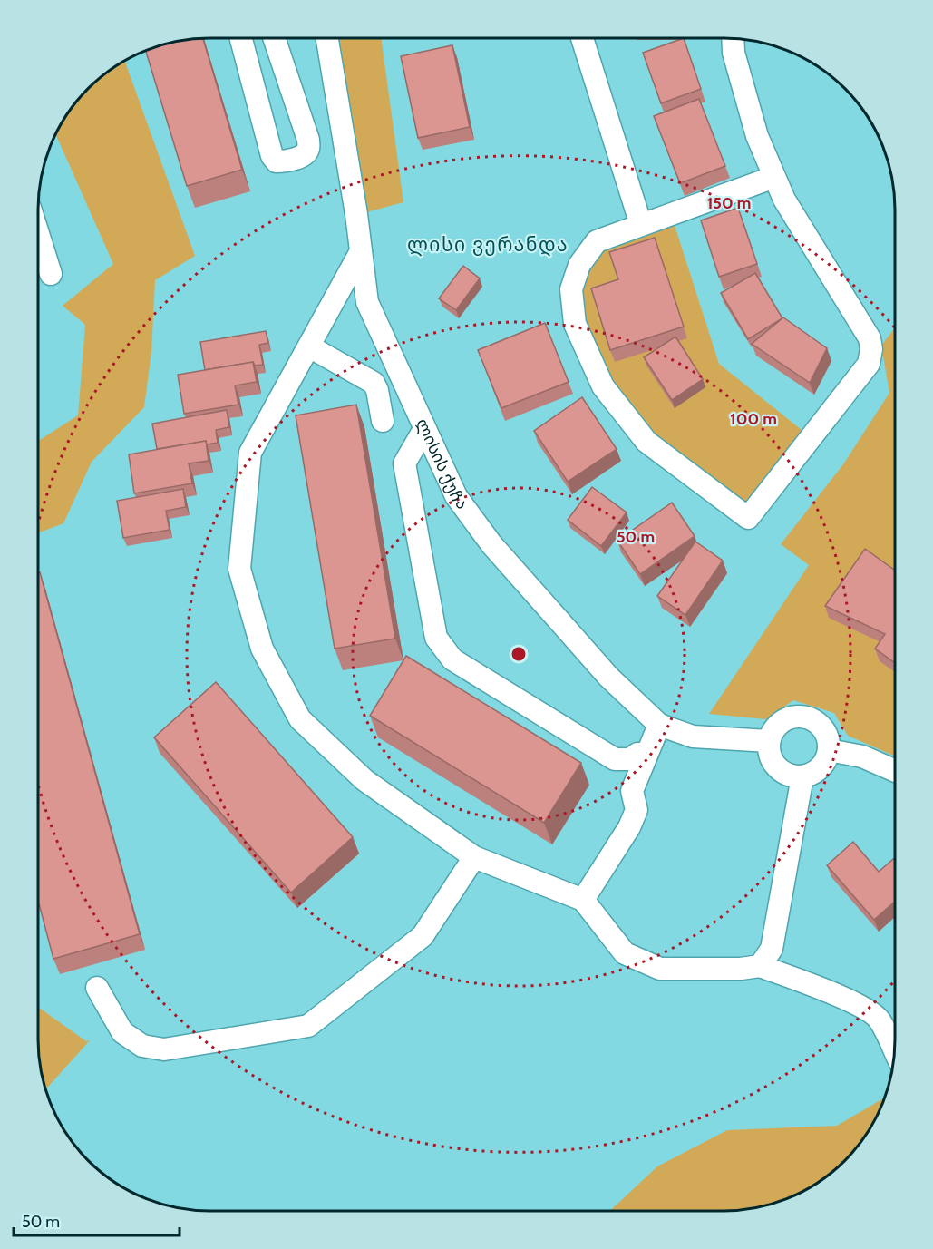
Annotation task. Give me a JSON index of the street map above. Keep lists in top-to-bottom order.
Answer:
{
  "streets": {
    "street": ["ლისის ქუჩა"]
  },
  "districts": ["ლისი ვერანდა"],
  "scale_bar": "50 m",
  "rings": ["150 m", "100 m", "50 m"]
}
